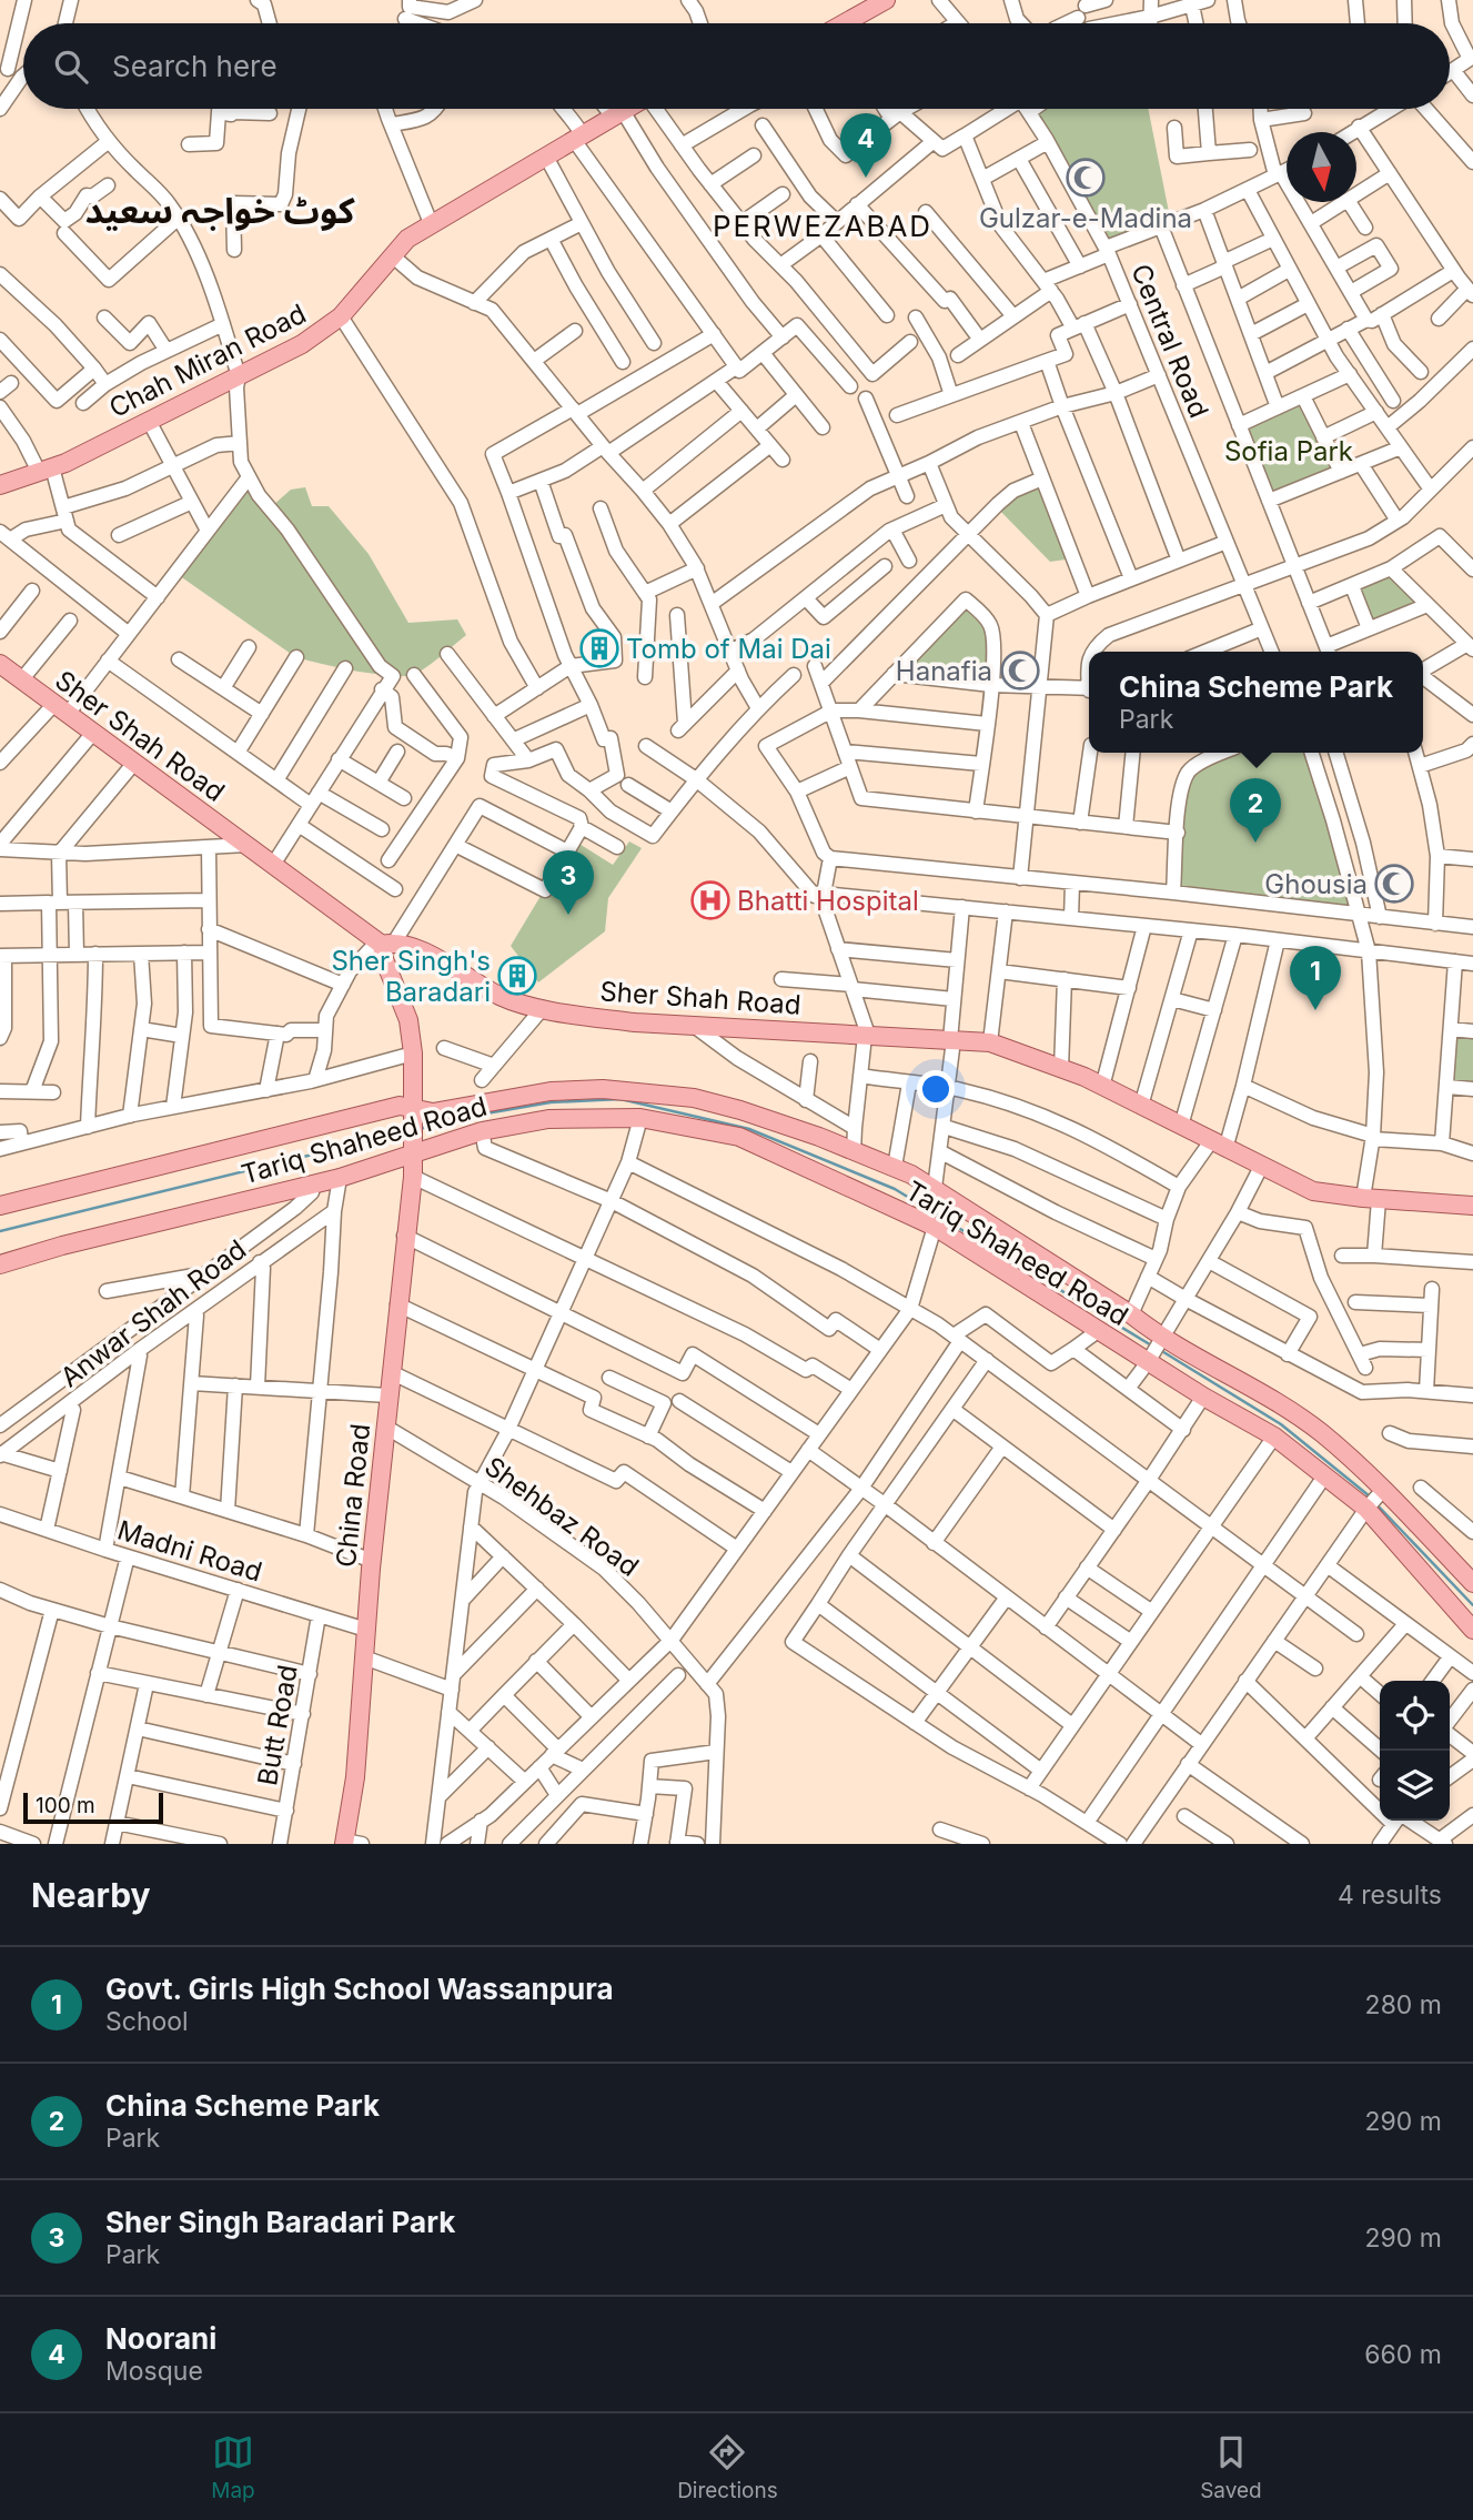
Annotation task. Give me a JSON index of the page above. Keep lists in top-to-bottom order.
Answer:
{
  "streets": {
    "main road": [
      "Chah Miran Road",
      "Sher Shah Road",
      "Tariq Shaheed Road",
      "China Road"
    ],
    "street": [
      "Central Road",
      "Anwar Shah Road",
      "Shehbaz Road",
      "Madni Road",
      "Butt Road"
    ]
  },
  "crossings": [
    ["Tariq Shaheed Road", "Anwar Shah Road"],
    ["Tariq Shaheed Road", "China Road"],
    ["China Road", "Shehbaz Road"],
    ["China Road", "Madni Road"],
    ["Madni Road", "Butt Road"]
  ],
  "districts": ["کوٹ خواجہ سعید", "PERWEZABAD"],
  "parks": ["Sofia Park"],
  "places": {
    "mosque": ["Gulzar-e-Madina", "Hanafia", "Ghousia"],
    "building": ["Tomb of Mai Dai", "Sher Singh's Baradari"],
    "hospital": ["Bhatti Hospital"]
  },
  "scale_bar": "100 m",
  "north": "bottom",
  "page": {
    "search": "Search here",
    "pins": [
      "4",
      "2",
      "3",
      "1"
    ],
    "popup": ["China Scheme Park", "Park"],
    "scale": "100 m",
    "heading": ["Nearby", "4 results"],
    "list": [
      {
        "mark": "1",
        "name": "Govt. Girls High School Wassanpura",
        "note": "School",
        "value": "280 m"
      },
      {
        "mark": "2",
        "name": "China Scheme Park",
        "note": "Park",
        "value": "290 m"
      },
      {
        "mark": "3",
        "name": "Sher Singh Baradari Park",
        "note": "Park",
        "value": "290 m"
      },
      {
        "mark": "4",
        "name": "Noorani",
        "note": "Mosque",
        "value": "660 m"
      }
    ],
    "nav": ["Map", "Directions", "Saved"]
  }
}
